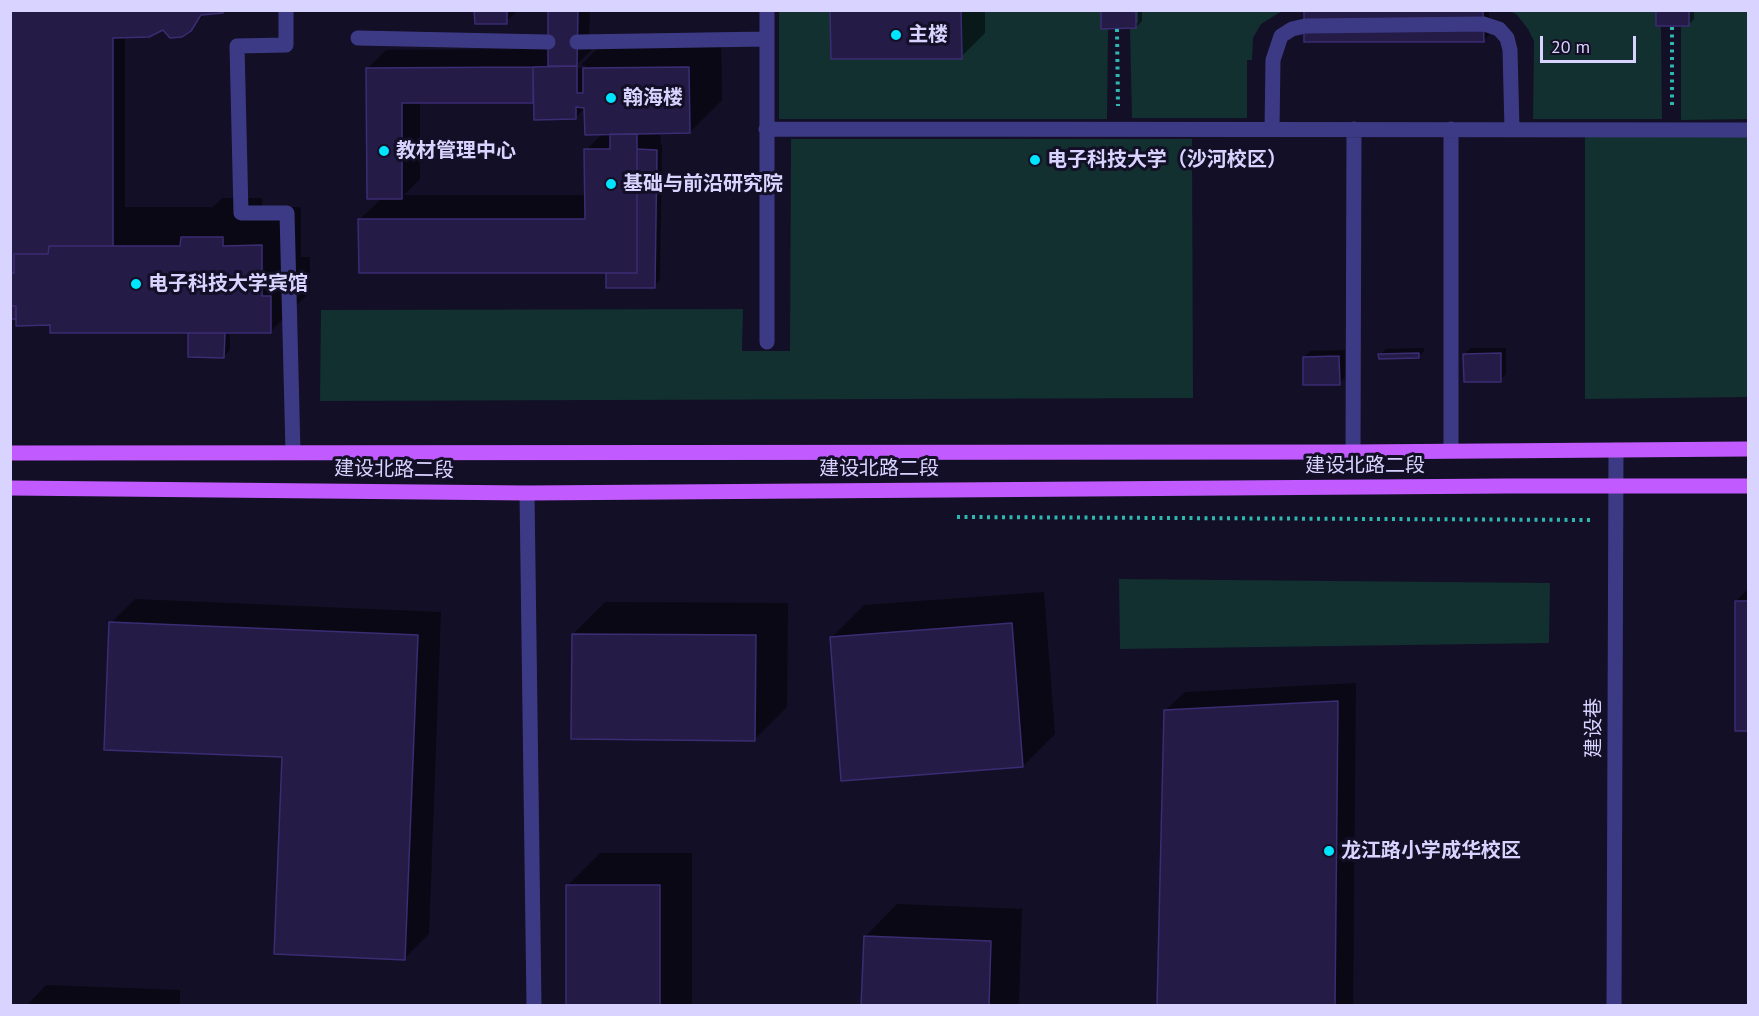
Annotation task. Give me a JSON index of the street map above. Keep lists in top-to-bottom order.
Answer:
{
  "streets": {
    "main road": ["建设北路二段"],
    "street": ["建设巷"]
  },
  "crossings": [
    ["建设北路二段", "建设巷"]
  ],
  "places": [
    "主楼",
    "翰海楼",
    "教材管理中心",
    "电子科技大学（沙河校区）",
    "基础与前沿研究院",
    "电子科技大学宾馆",
    "龙江路小学成华校区"
  ],
  "scale_bar": "20 m"
}
